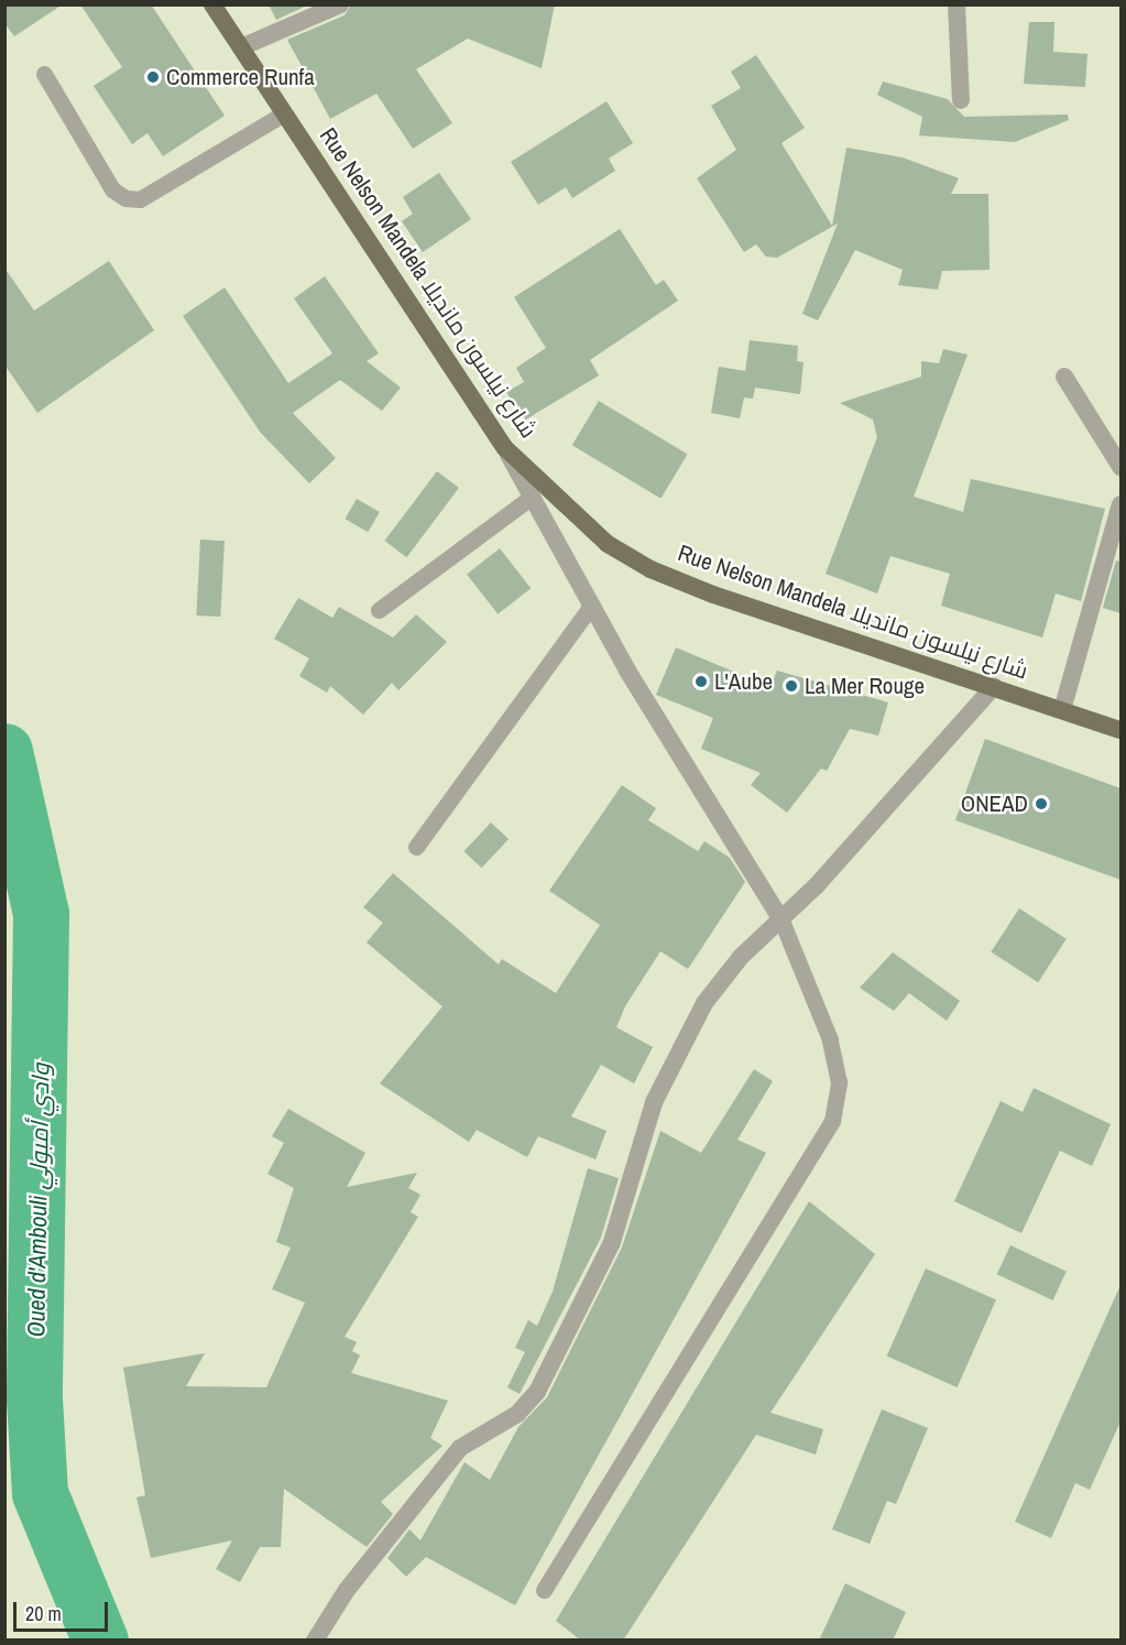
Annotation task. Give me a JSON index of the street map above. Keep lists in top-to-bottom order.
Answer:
{
  "streets": {
    "main road": ["Rue Nelson Mandela شارع نيلسون مانديلا"]
  },
  "water": ["Oued d'Ambouli وادي أمبولي"],
  "places": [
    "Commerce Runfa",
    "L'Aube",
    "La Mer Rouge",
    "ONEAD"
  ],
  "scale_bar": "20 m"
}
